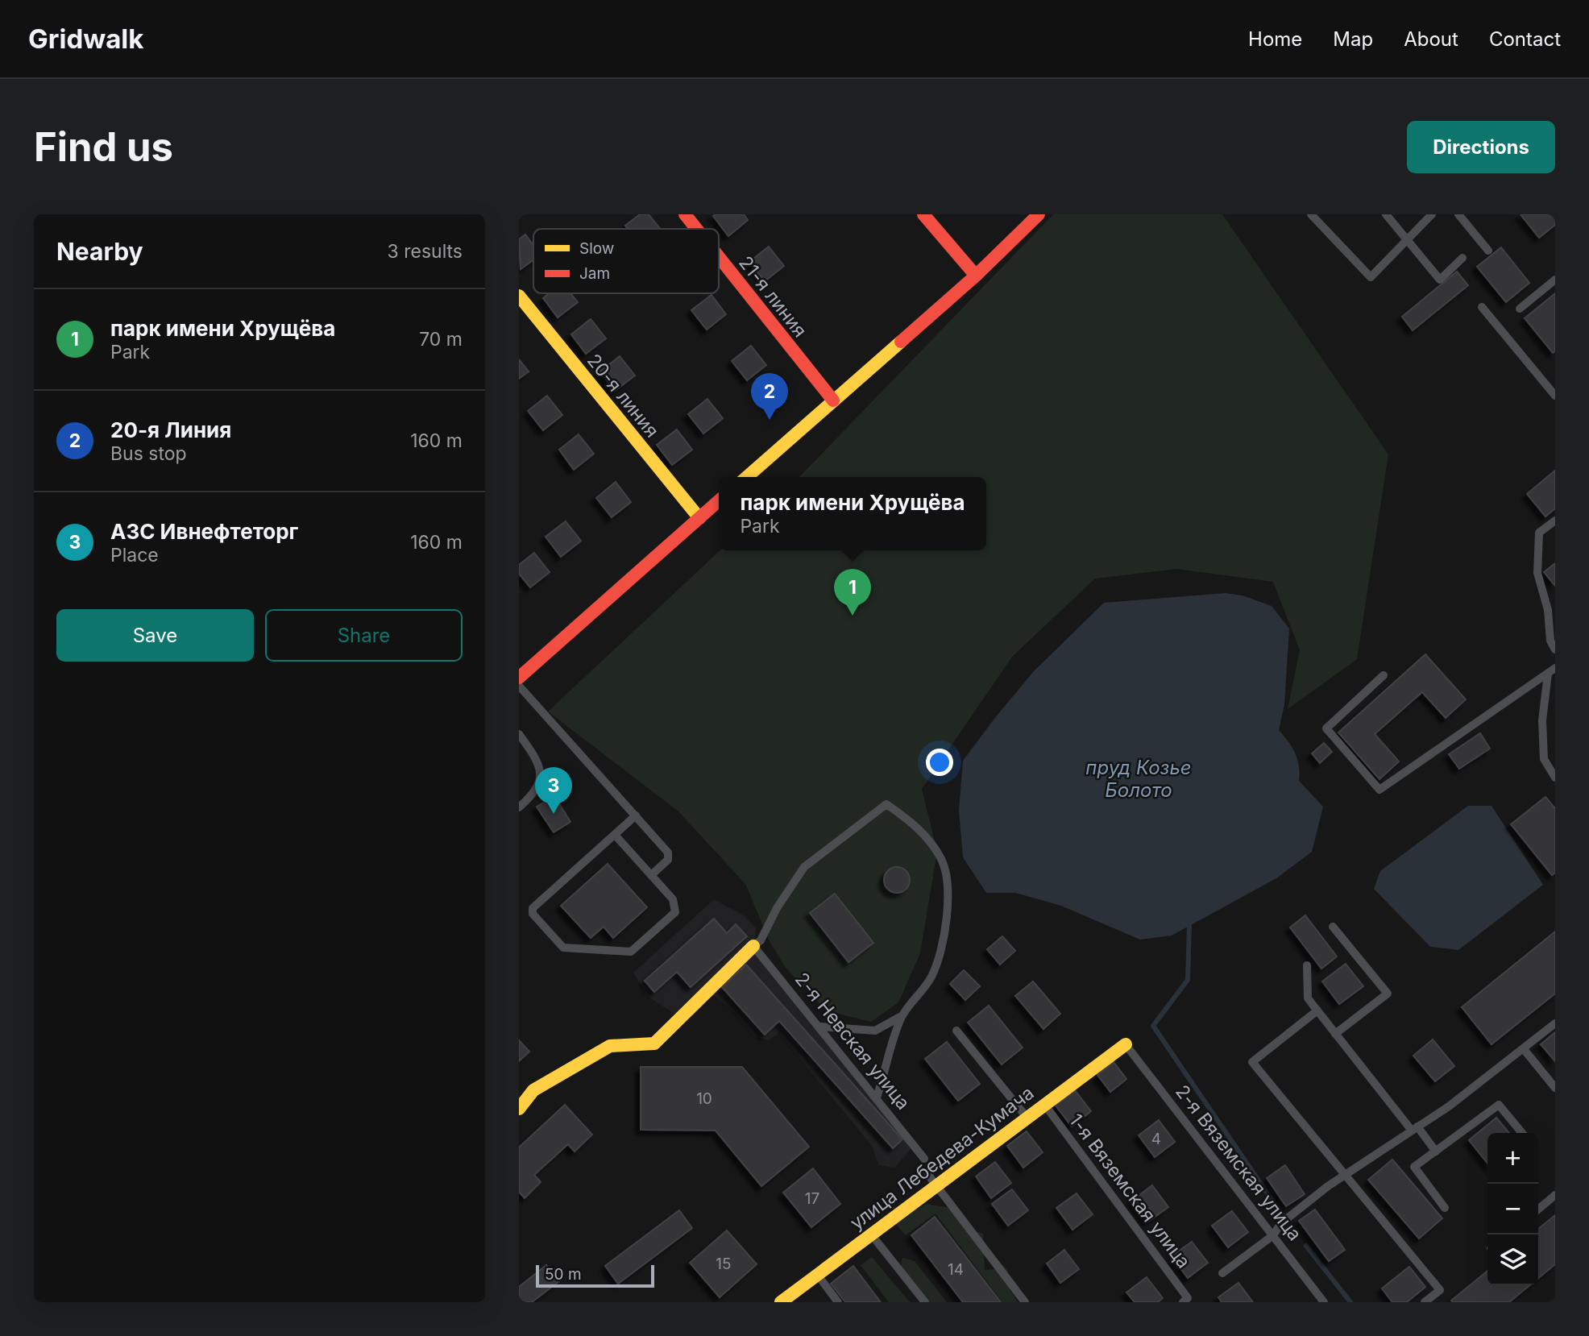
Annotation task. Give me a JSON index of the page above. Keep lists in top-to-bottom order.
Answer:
{
  "streets": {
    "street": ["21-я линия", "20-я линия", "улица Лебедева-Кумача"],
    "lane": ["2-я Невская улица", "2-я Вяземская улица", "1-я Вяземская улица"]
  },
  "crossings": [
    ["улица Лебедева-Кумача", "2-я Вяземская улица"],
    ["улица Лебедева-Кумача", "1-я Вяземская улица"]
  ],
  "water": ["пруд Козье Болото"],
  "house_numbers": [
    "10",
    "4",
    "17",
    "15",
    "14"
  ],
  "legend": ["Slow", "Jam"],
  "scale_bar": "50 m",
  "page": {
    "header": "Gridwalk",
    "nav": [
      "Home",
      "Map",
      "About",
      "Contact"
    ],
    "buttons": [
      "Directions",
      ["Save", "Share"]
    ],
    "title": "Find us",
    "heading": ["Nearby", "3 results"],
    "list": [
      {
        "mark": "1",
        "name": "парк имени Хрущёва",
        "note": "Park",
        "value": "70 m"
      },
      {
        "mark": "2",
        "name": "20-я Линия",
        "note": "Bus stop",
        "value": "160 m"
      },
      {
        "mark": "3",
        "name": "АЗС Ивнефтеторг",
        "note": "Place",
        "value": "160 m"
      }
    ],
    "pins": ["2", "1", "3"],
    "popup": ["парк имени Хрущёва", "Park"],
    "map_buttons": ["+", "−"],
    "scale": "50 m"
  }
}
